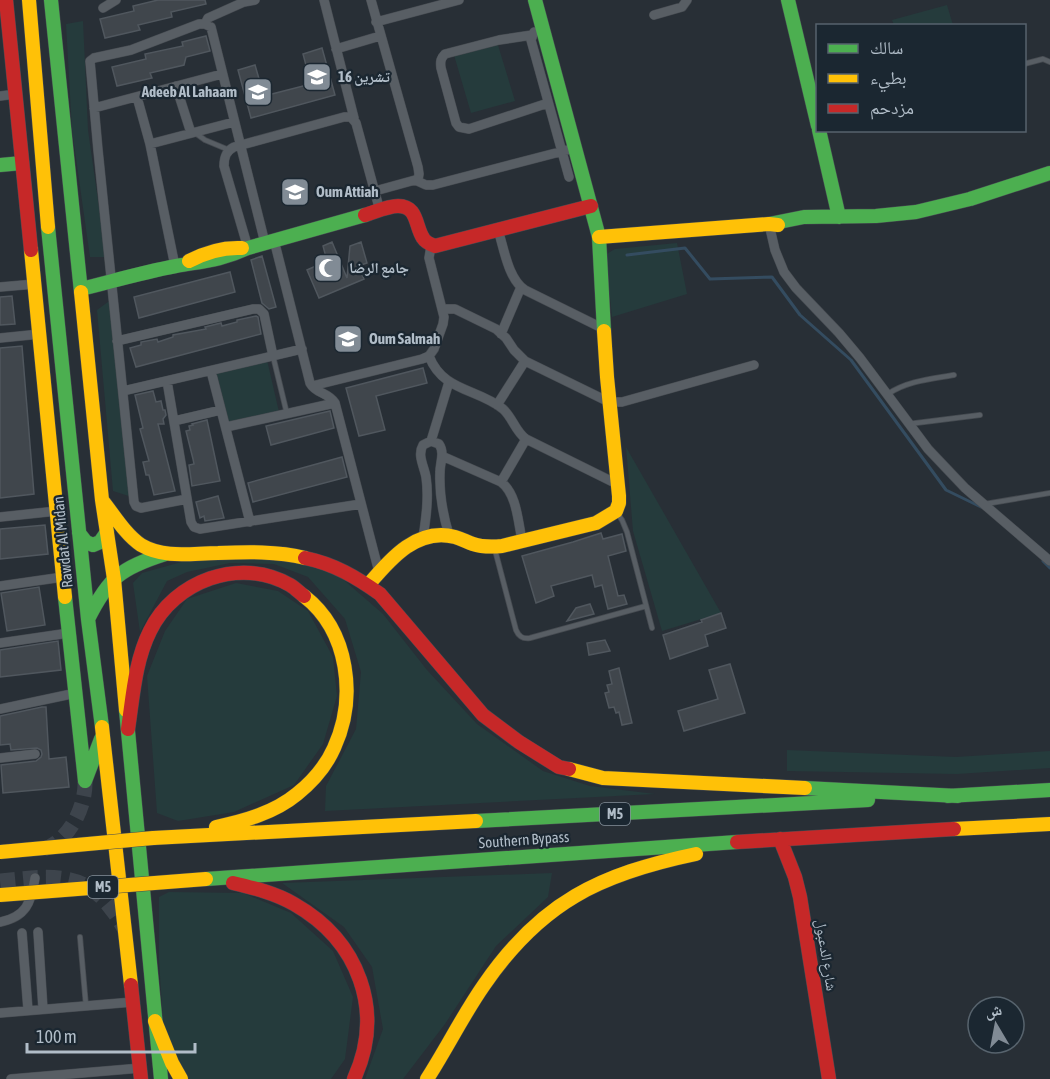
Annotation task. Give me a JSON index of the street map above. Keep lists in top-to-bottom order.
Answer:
{
  "streets": {
    "main road": [
      "Rawdat Al Midan",
      "M5",
      "Southern Bypass",
      "شارع الدعبول"
    ]
  },
  "crossings": [
    ["Southern Bypass", "شارع الدعبول"]
  ],
  "places": {
    "school or university": [
      "16 تشرين",
      "Adeeb Al Lahaam",
      "Oum Attiah",
      "Oum Salmah"
    ],
    "mosque": ["جامع الرضا"]
  },
  "legend": ["سالك", "بطيء", "مزدحم"],
  "scale_bar": "100 m",
  "north": "top"
}
